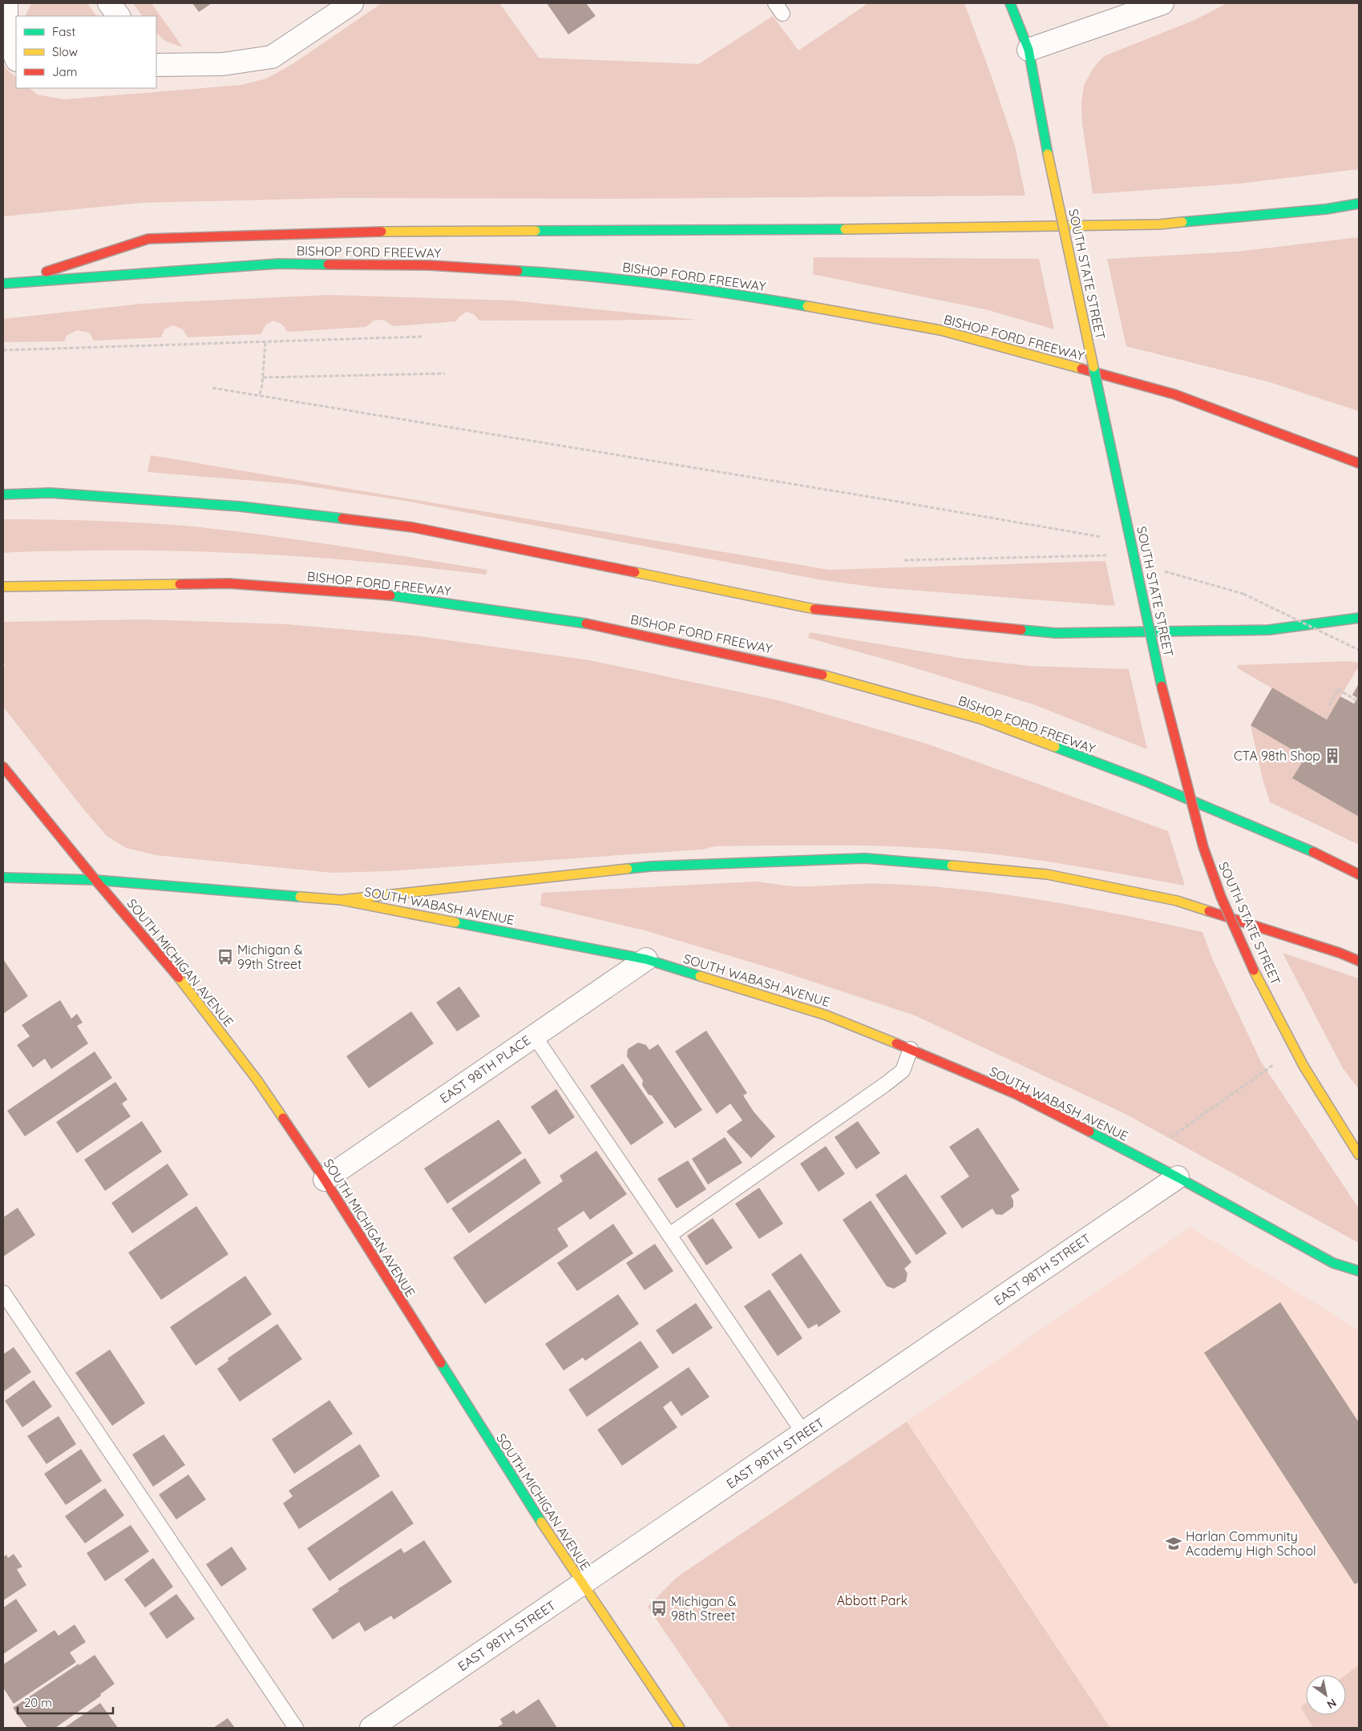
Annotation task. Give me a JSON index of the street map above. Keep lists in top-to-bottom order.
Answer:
{
  "streets": {
    "main road": [
      "BISHOP FORD FREEWAY",
      "SOUTH STATE STREET",
      "SOUTH WABASH AVENUE",
      "SOUTH MICHIGAN AVENUE"
    ],
    "street": ["EAST 98TH PLACE", "EAST 98TH STREET"]
  },
  "crossings": [
    ["SOUTH WABASH AVENUE", "SOUTH MICHIGAN AVENUE"],
    ["SOUTH WABASH AVENUE", "EAST 98TH PLACE"],
    ["SOUTH WABASH AVENUE", "EAST 98TH STREET"],
    ["SOUTH MICHIGAN AVENUE", "EAST 98TH PLACE"],
    ["SOUTH MICHIGAN AVENUE", "EAST 98TH STREET"]
  ],
  "parks": ["Abbott Park"],
  "places": {
    "building": ["CTA 98th Shop"],
    "bus stop": ["Michigan & 99th Street", "Michigan & 98th Street"],
    "school or university": ["Harlan Community Academy High School"]
  },
  "legend": ["Fast", "Slow", "Jam"],
  "scale_bar": "20 m",
  "north": "bottom right"
}
